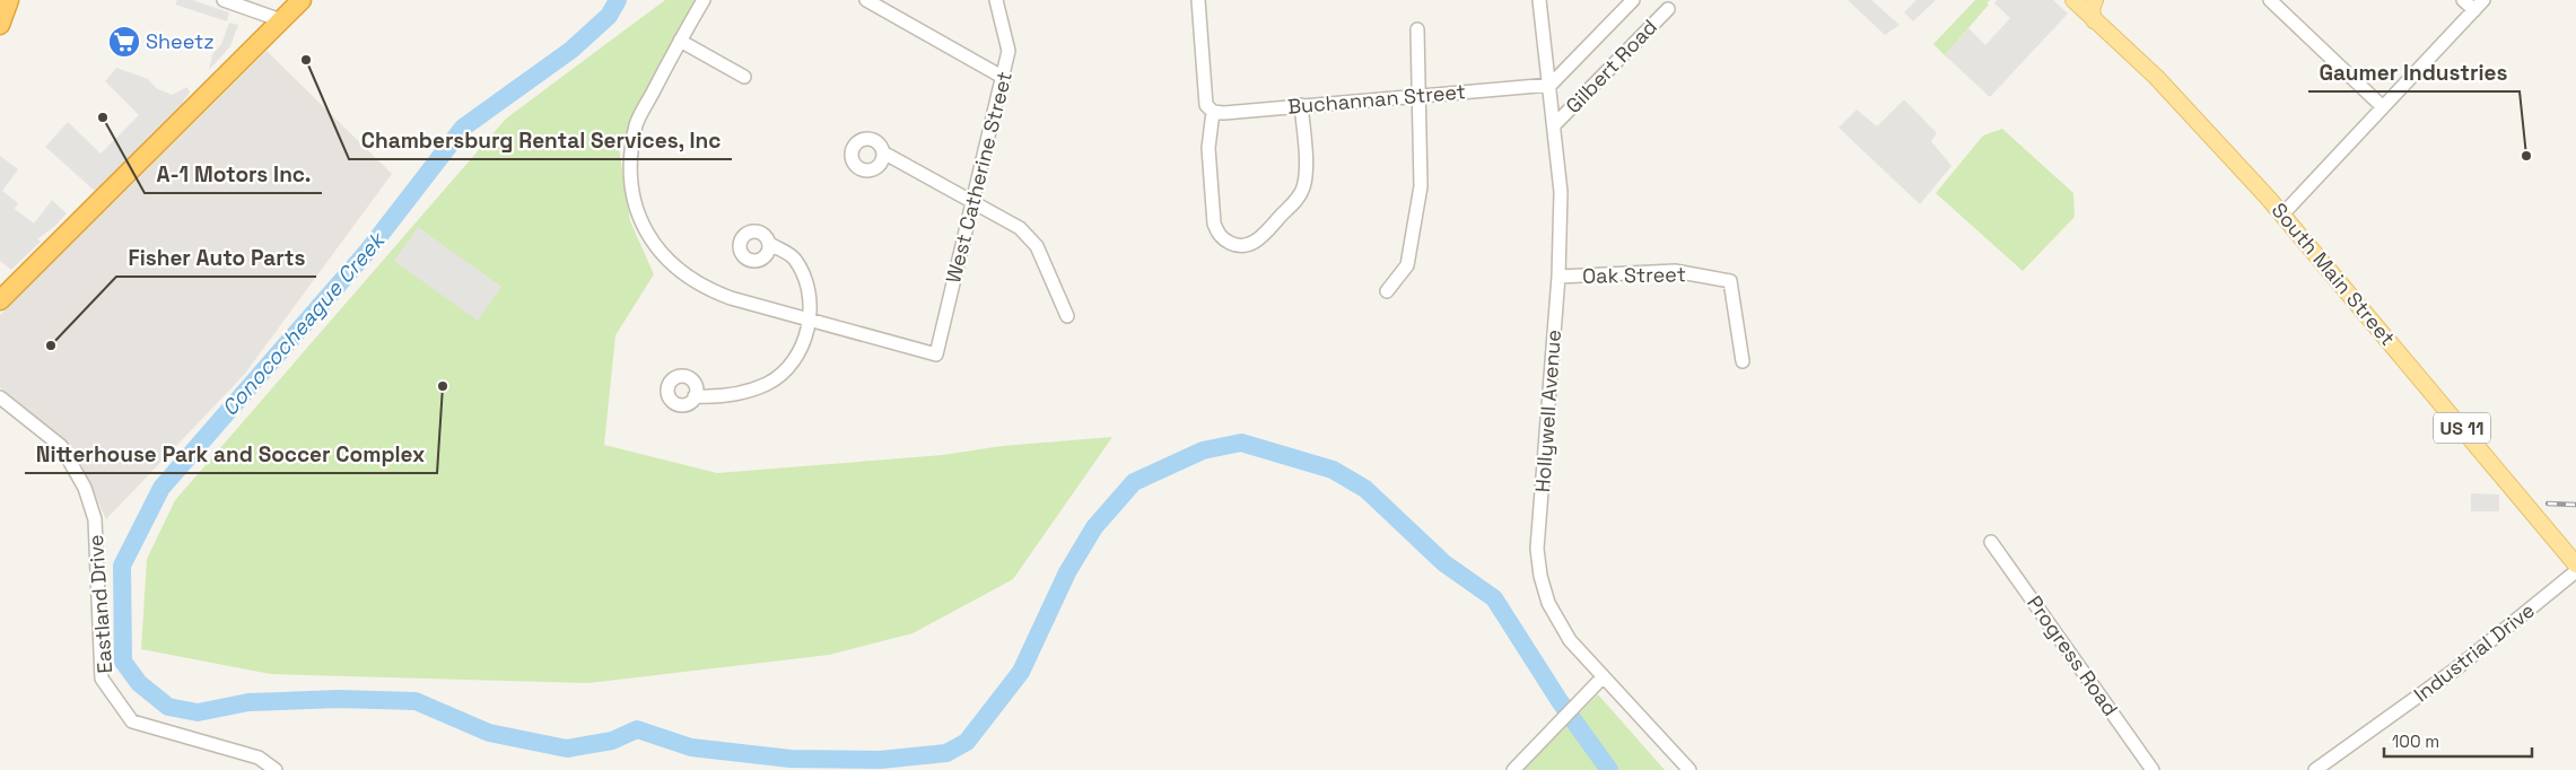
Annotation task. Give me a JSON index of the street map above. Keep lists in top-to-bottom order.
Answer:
{
  "streets": {
    "main road": ["South Main Street", "US 11"],
    "street": [
      "Gilbert Road",
      "Buchannan Street",
      "West Catherine Street",
      "Oak Street",
      "Hollywell Avenue",
      "Eastland Drive",
      "Industrial Drive",
      "Progress Road"
    ]
  },
  "crossings": [
    ["Gilbert Road", "Hollywell Avenue"],
    ["Buchannan Street", "Hollywell Avenue"],
    ["Oak Street", "Hollywell Avenue"]
  ],
  "water": ["Conococheague Creek"],
  "places": {
    "supermarket": ["Sheetz"],
    "other": [
      "Chambersburg Rental Services, Inc",
      "A-1 Motors Inc.",
      "Gaumer Industries",
      "Fisher Auto Parts",
      "Nitterhouse Park and Soccer Complex"
    ]
  },
  "scale_bar": "100 m"
}
